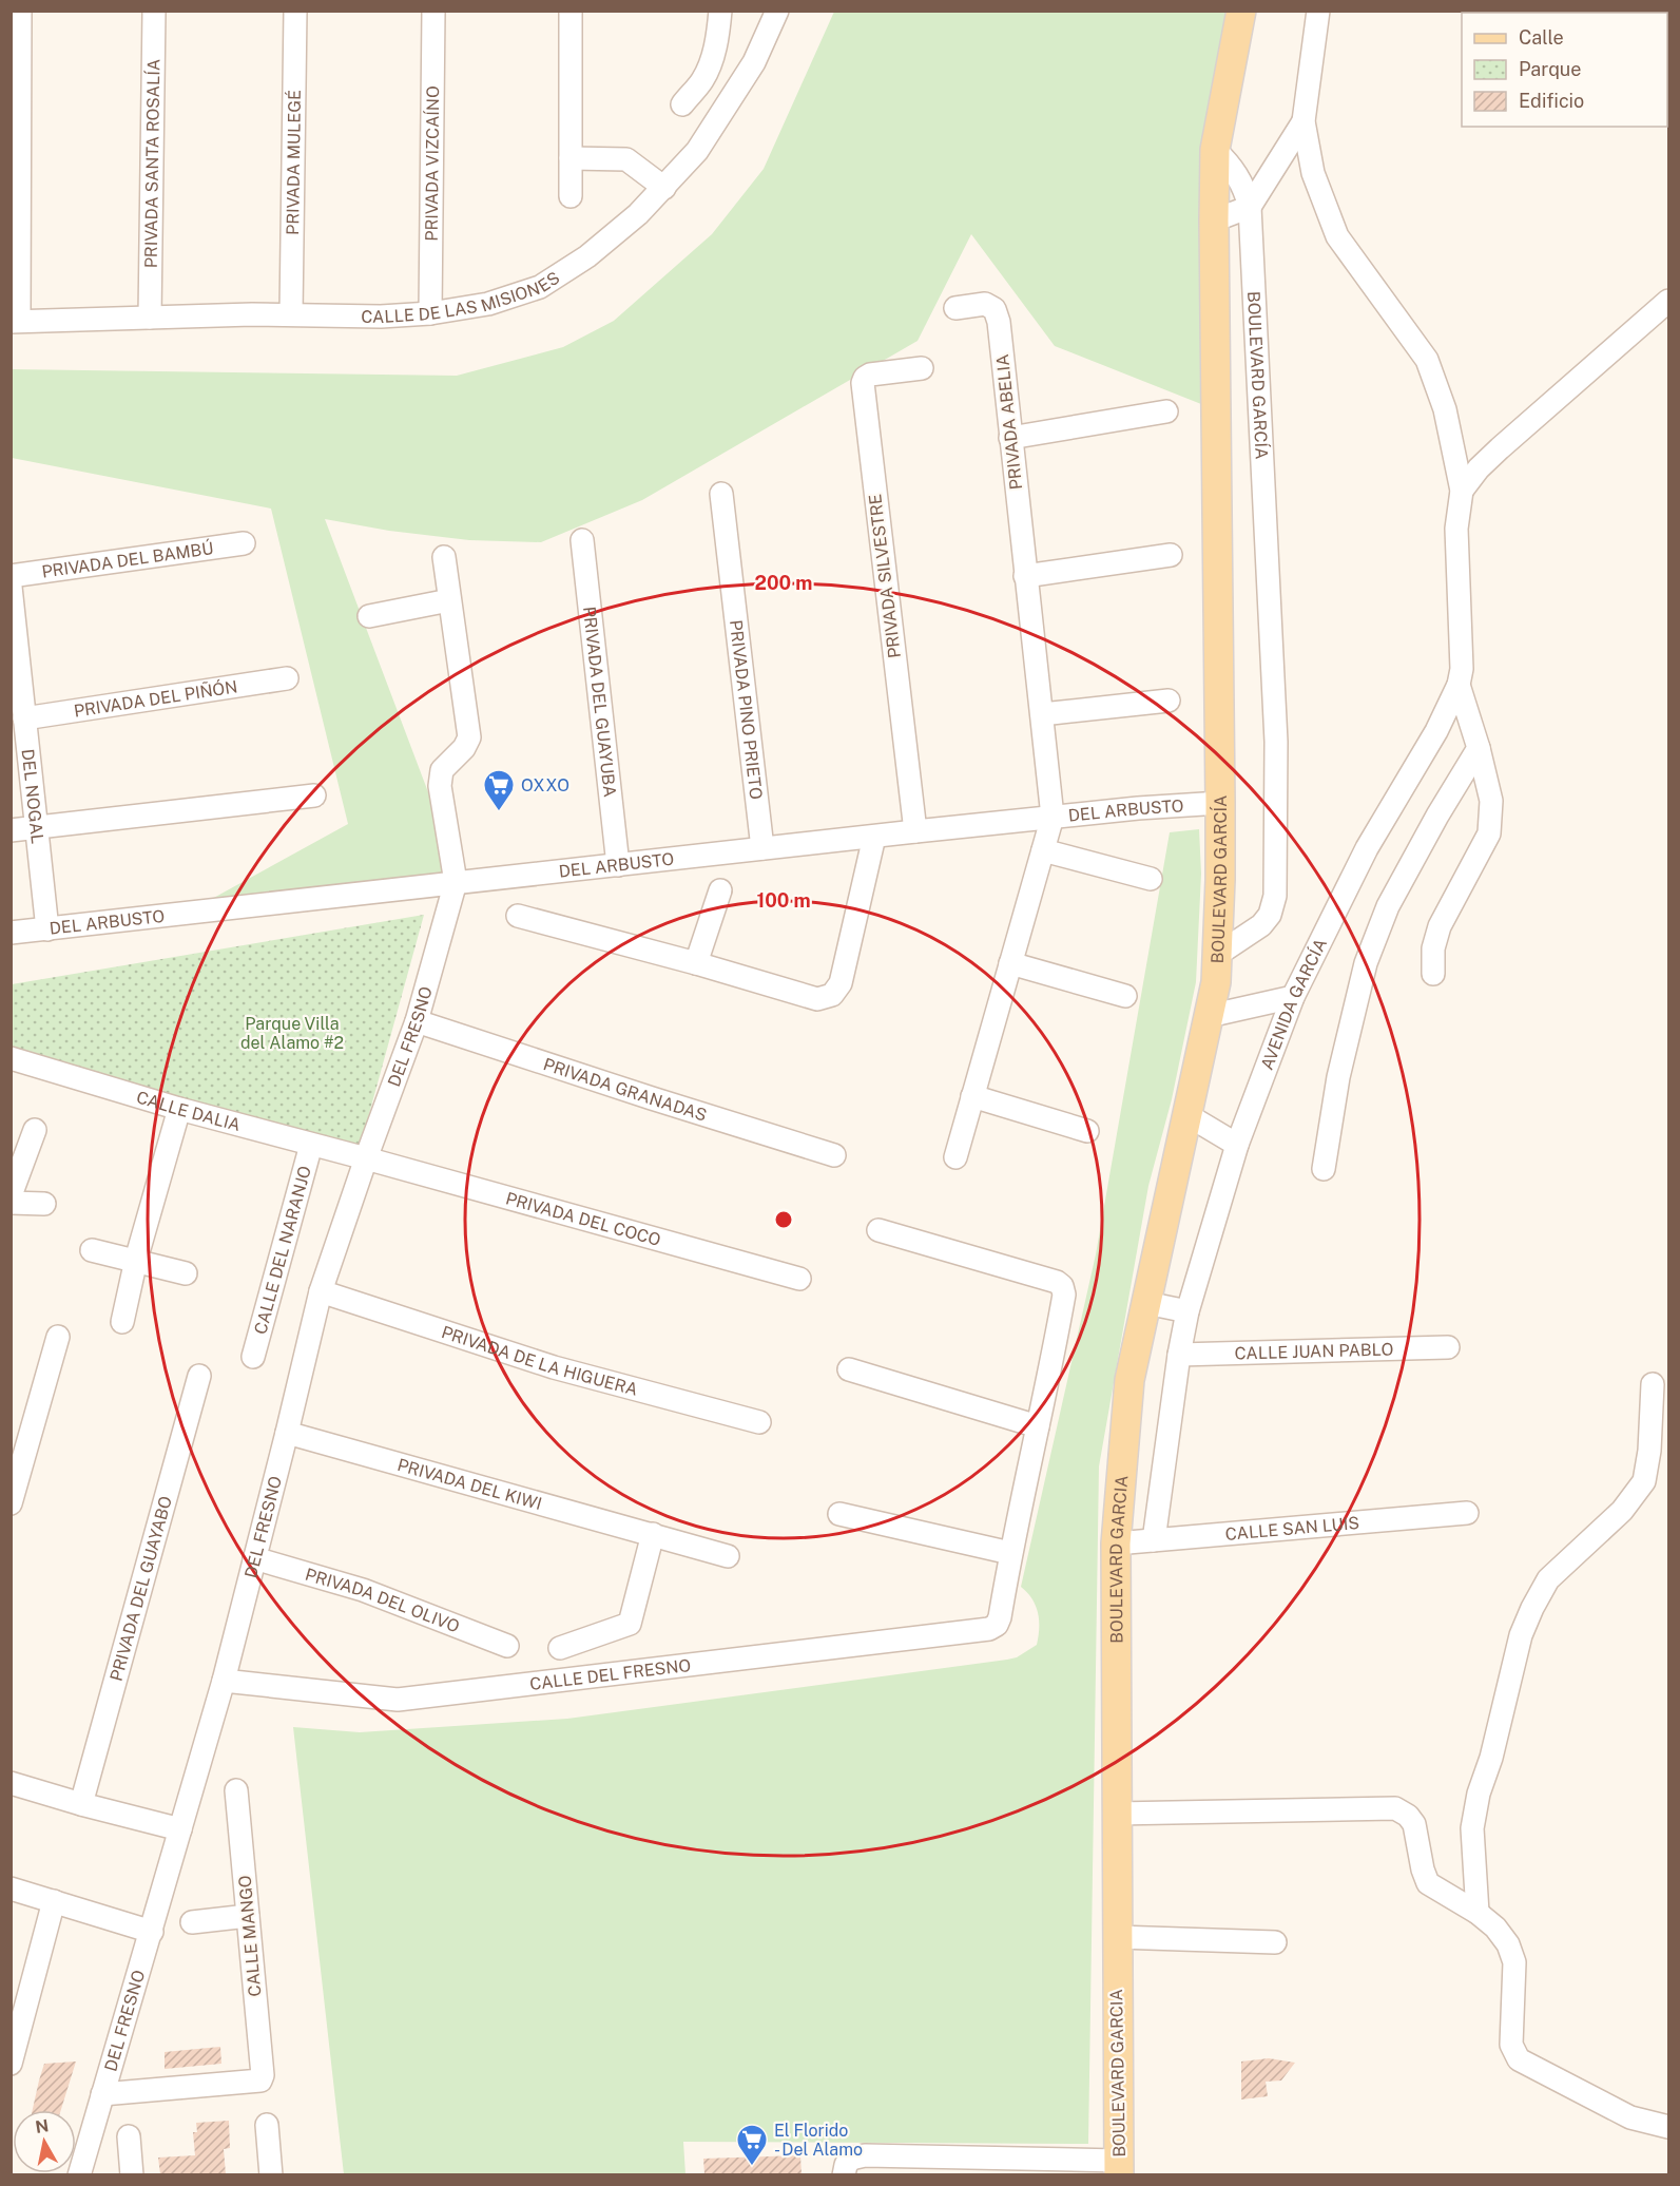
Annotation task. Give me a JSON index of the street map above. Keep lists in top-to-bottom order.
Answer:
{
  "streets": {
    "main road": ["BOULEVARD GARCÍA", "BOULEVARD GARCIA"],
    "street": [
      "PRIVADA MULEGÉ",
      "PRIVADA VIZCAÍNO",
      "PRIVADA SANTA ROSALÍA",
      "CALLE DE LAS MISIONES",
      "PRIVADA ABELIA",
      "PRIVADA DEL BAMBÚ",
      "PRIVADA SILVESTRE",
      "PRIVADA DEL PIÑÓN",
      "PRIVADA DEL GUAYUBA",
      "PRIVADA PINO PRIETO",
      "DEL NOGAL",
      "DEL ARBUSTO",
      "AVENIDA GARCÍA",
      "DEL FRESNO",
      "PRIVADA GRANADAS",
      "CALLE DALIA",
      "PRIVADA DEL COCO",
      "CALLE DEL NARANJO",
      "CALLE JUAN PABLO",
      "PRIVADA DE LA HIGUERA",
      "PRIVADA DEL KIWI",
      "CALLE SAN LUIS",
      "PRIVADA DEL GUAYABO",
      "PRIVADA DEL OLIVO",
      "CALLE DEL FRESNO",
      "CALLE MANGO"
    ]
  },
  "crossings": [
    ["PRIVADA MULEGÉ", "CALLE DE LAS MISIONES"],
    ["PRIVADA VIZCAÍNO", "CALLE DE LAS MISIONES"],
    ["PRIVADA SANTA ROSALÍA", "CALLE DE LAS MISIONES"],
    ["BOULEVARD GARCÍA", "DEL ARBUSTO"],
    ["BOULEVARD GARCÍA", "BOULEVARD GARCIA"],
    ["PRIVADA ABELIA", "DEL ARBUSTO"],
    ["PRIVADA SILVESTRE", "DEL ARBUSTO"],
    ["PRIVADA DEL PIÑÓN", "DEL NOGAL"],
    ["PRIVADA DEL GUAYUBA", "DEL ARBUSTO"],
    ["PRIVADA PINO PRIETO", "DEL ARBUSTO"],
    ["DEL NOGAL", "DEL ARBUSTO"],
    ["DEL ARBUSTO", "DEL FRESNO"],
    ["AVENIDA GARCÍA", "CALLE JUAN PABLO"],
    ["AVENIDA GARCÍA", "CALLE SAN LUIS"],
    ["DEL FRESNO", "PRIVADA GRANADAS"],
    ["DEL FRESNO", "CALLE DALIA"],
    ["DEL FRESNO", "PRIVADA DEL COCO"],
    ["DEL FRESNO", "PRIVADA DE LA HIGUERA"],
    ["DEL FRESNO", "PRIVADA DEL KIWI"],
    ["DEL FRESNO", "PRIVADA DEL OLIVO"],
    ["DEL FRESNO", "CALLE DEL FRESNO"],
    ["DEL FRESNO", "CALLE MANGO"],
    ["CALLE DALIA", "PRIVADA DEL COCO"],
    ["CALLE DALIA", "CALLE DEL NARANJO"],
    ["CALLE SAN LUIS", "BOULEVARD GARCIA"]
  ],
  "parks": ["Parque Villa del Alamo #2"],
  "places": {
    "supermarket": ["OXXO", "El Florido - Del Alamo"]
  },
  "legend": ["Calle", "Parque", "Edificio"],
  "north": "top",
  "rings": ["200 m", "100 m"]
}
